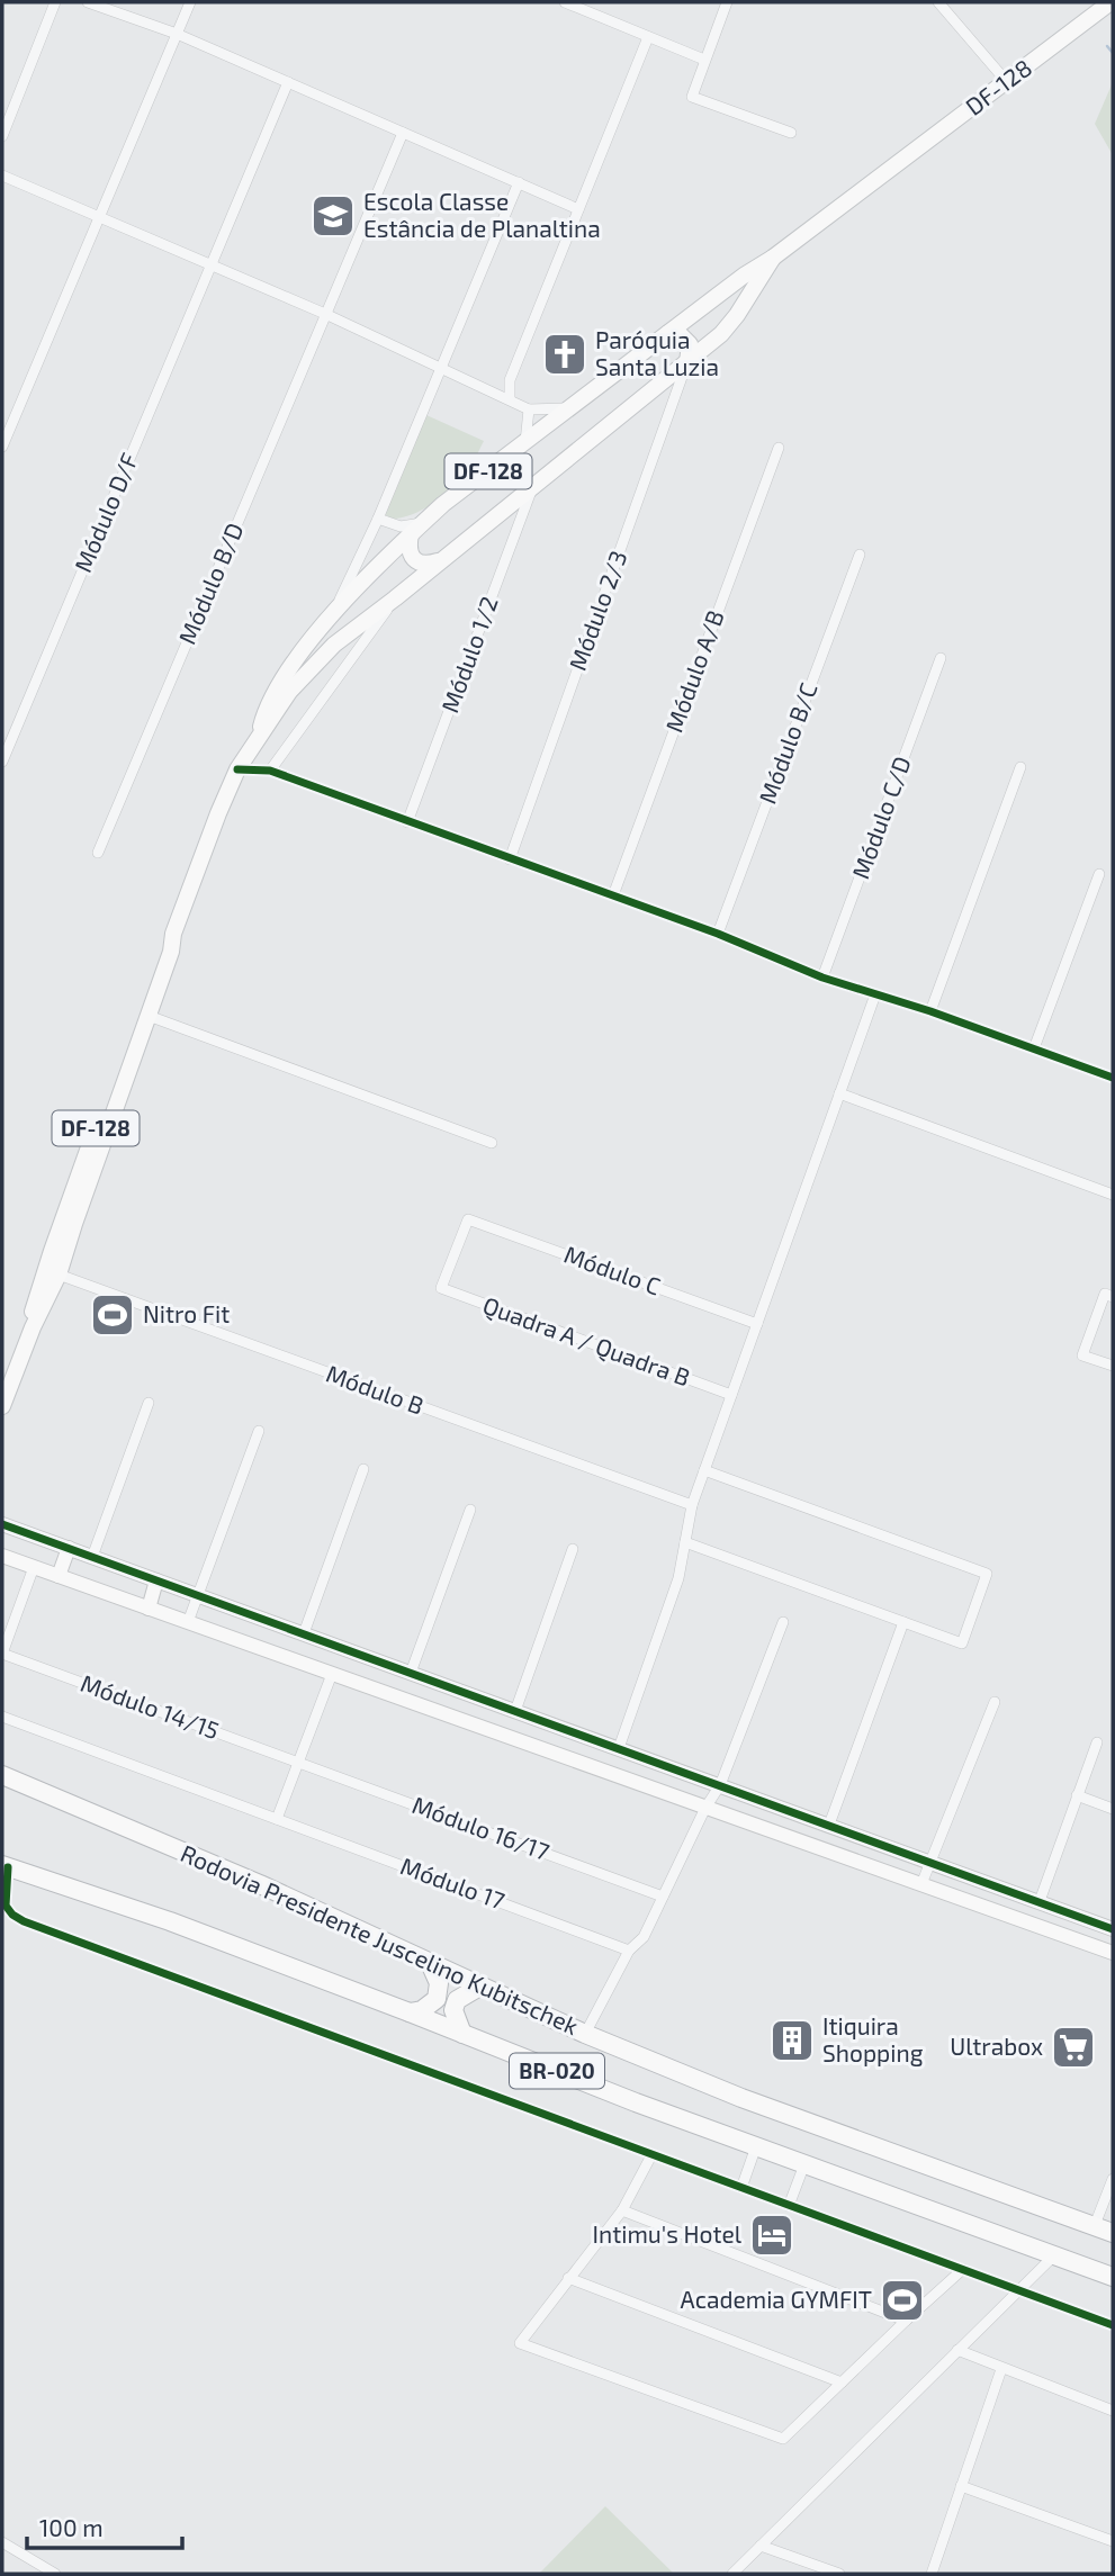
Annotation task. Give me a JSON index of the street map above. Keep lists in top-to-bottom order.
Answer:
{
  "streets": {
    "highway": ["Rodovia Presidente Juscelino Kubitschek", "BR-020"],
    "main road": ["DF-128"],
    "street": [
      "Módulo D/F",
      "Módulo B/D",
      "Módulo 2/3",
      "Módulo 1/2",
      "Módulo A/B",
      "Módulo B/C",
      "Módulo C/D",
      "Módulo C",
      "Quadra A / Quadra B",
      "Módulo B",
      "Módulo 14/15",
      "Módulo 16/17",
      "Módulo 17"
    ]
  },
  "crossings": [
    ["DF-128", "Módulo 2/3"],
    ["DF-128", "Módulo 1/2"],
    ["DF-128", "Módulo B"],
    ["Módulo C", "Quadra A / Quadra B"],
    ["Módulo 14/15", "Módulo 16/17"]
  ],
  "places": {
    "school or university": ["Escola Classe Estância de Planaltina"],
    "church": ["Paróquia Santa Luzia"],
    "sports": ["Nitro Fit", "Academia GYMFIT"],
    "building": ["Itiquira Shopping"],
    "supermarket": ["Ultrabox"],
    "hotel": ["Intimu's Hotel"]
  },
  "scale_bar": "100 m"
}
